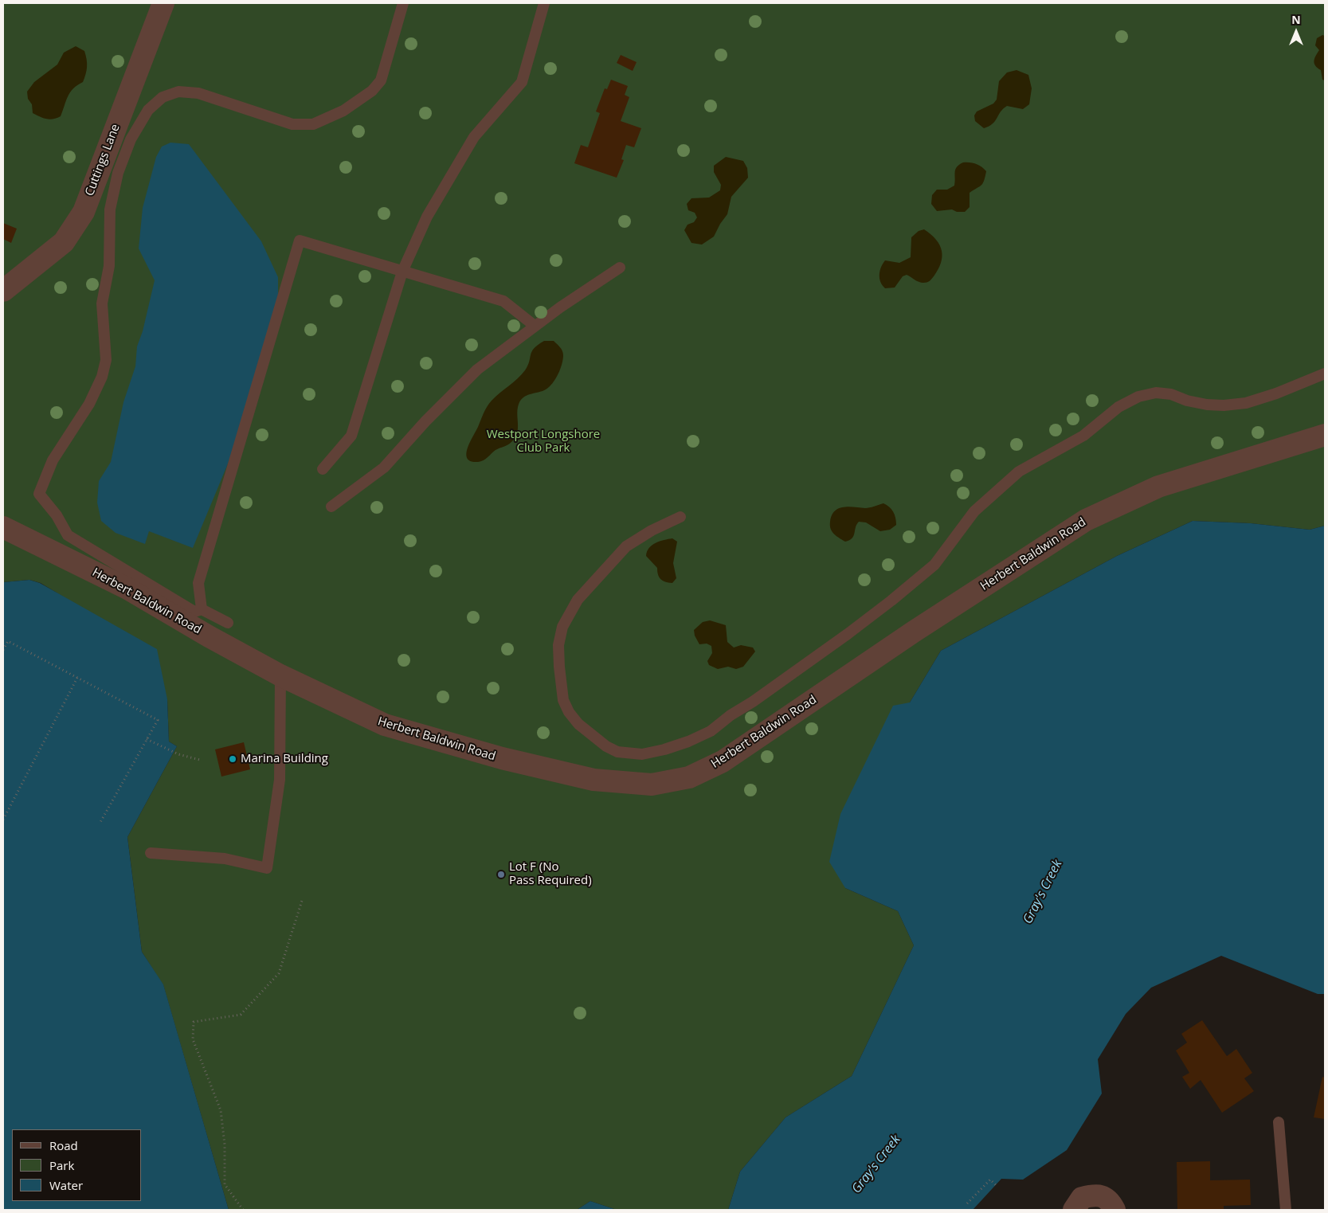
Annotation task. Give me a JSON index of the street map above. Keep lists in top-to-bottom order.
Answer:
{
  "streets": {
    "street": ["Cuttings Lane", "Herbert Baldwin Road"]
  },
  "water": ["Gray's Creek"],
  "parks": ["Westport Longshore Club Park"],
  "places": ["Marina Building", "Lot F (No Pass Required)"],
  "legend": ["Road", "Park", "Water"],
  "north": "top"
}
